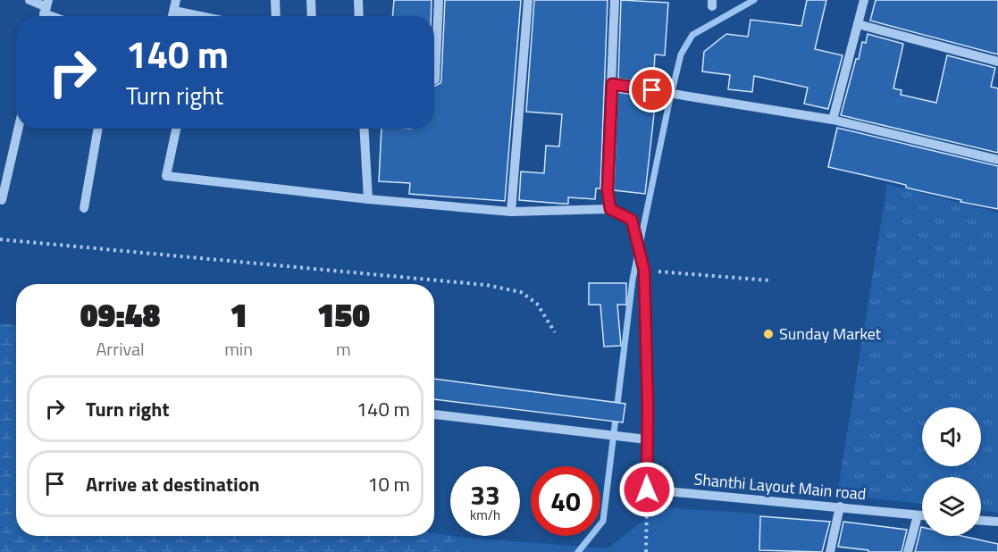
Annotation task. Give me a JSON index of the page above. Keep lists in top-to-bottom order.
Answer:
{
  "streets": {
    "street": ["Shanthi Layout Main road"]
  },
  "places": ["Sunday Market"],
  "page": {
    "turn": ["140 m", "Turn right"],
    "eta": [
      "09:48",
      "Arrival",
      "1",
      "min",
      "150",
      "m"
    ],
    "list": [
      {
        "name": "Turn right",
        "value": "140 m"
      },
      {
        "name": "Arrive at destination",
        "value": "10 m"
      }
    ],
    "speed": "33 km/h",
    "limit": "40"
  }
}
